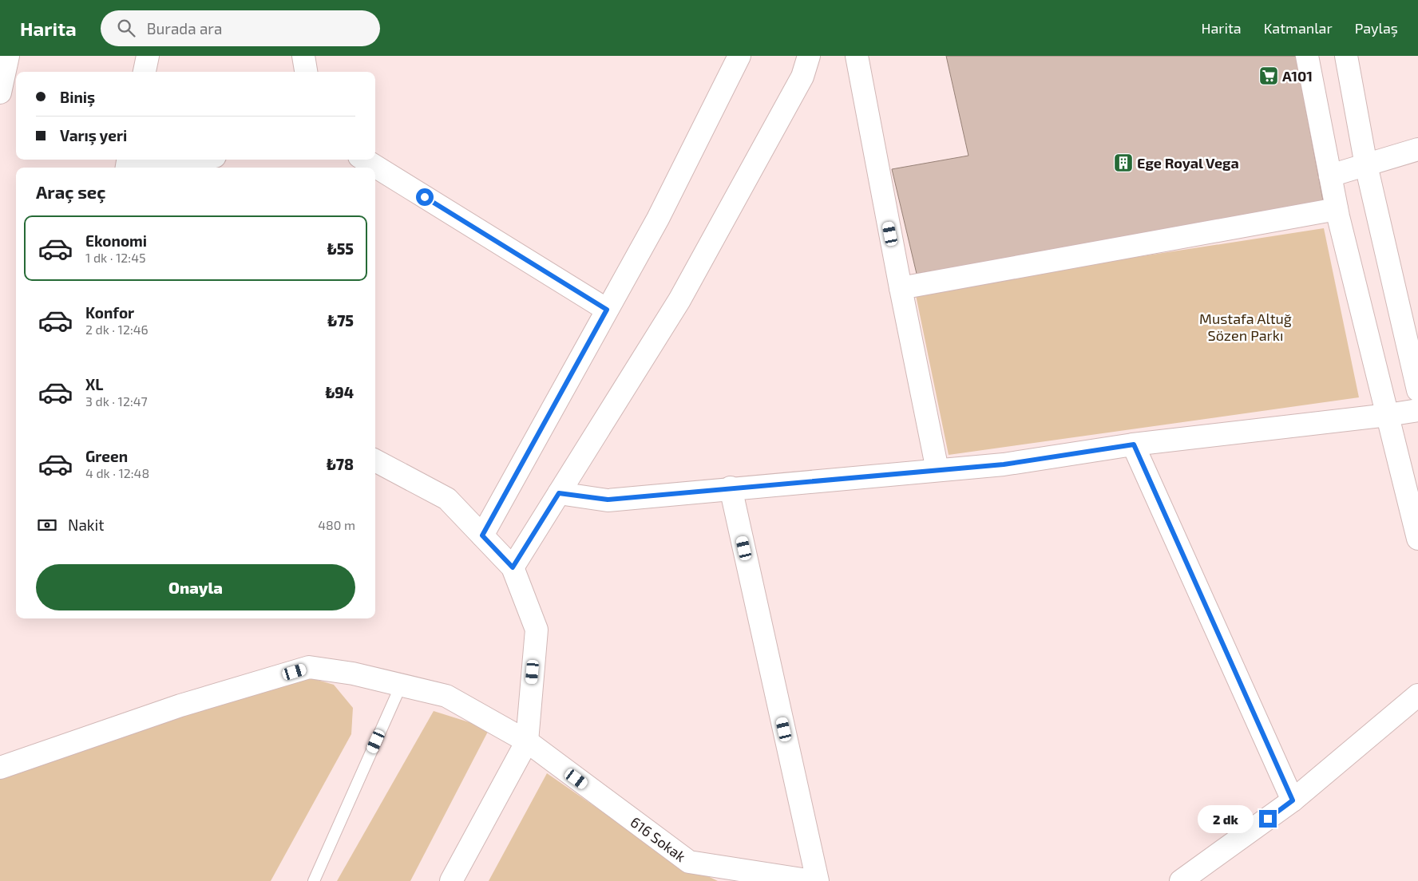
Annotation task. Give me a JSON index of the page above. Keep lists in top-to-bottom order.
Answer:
{
  "streets": {
    "street": ["616 Sokak"]
  },
  "parks": ["Mustafa Altuğ Sözen Parkı"],
  "places": {
    "supermarket": ["A101"],
    "building": ["Ege Royal Vega"]
  },
  "page": {
    "header": "Harita",
    "search": "Burada ara",
    "nav": ["Harita", "Katmanlar", "Paylaş"],
    "banner": ["Biniş", "Varış yeri"],
    "heading": "Araç seç",
    "list": [
      {
        "name": "Ekonomi",
        "note": "1 dk · 12:45",
        "value": "₺55"
      },
      {
        "name": "Konfor",
        "note": "2 dk · 12:46",
        "value": "₺75"
      },
      {
        "name": "XL",
        "note": "3 dk · 12:47",
        "value": "₺94"
      },
      {
        "name": "Green",
        "note": "4 dk · 12:48",
        "value": "₺78"
      }
    ],
    "pay": ["Nakit", "480 m"],
    "buttons": "Onayla",
    "bubble": "2 dk"
  }
}
